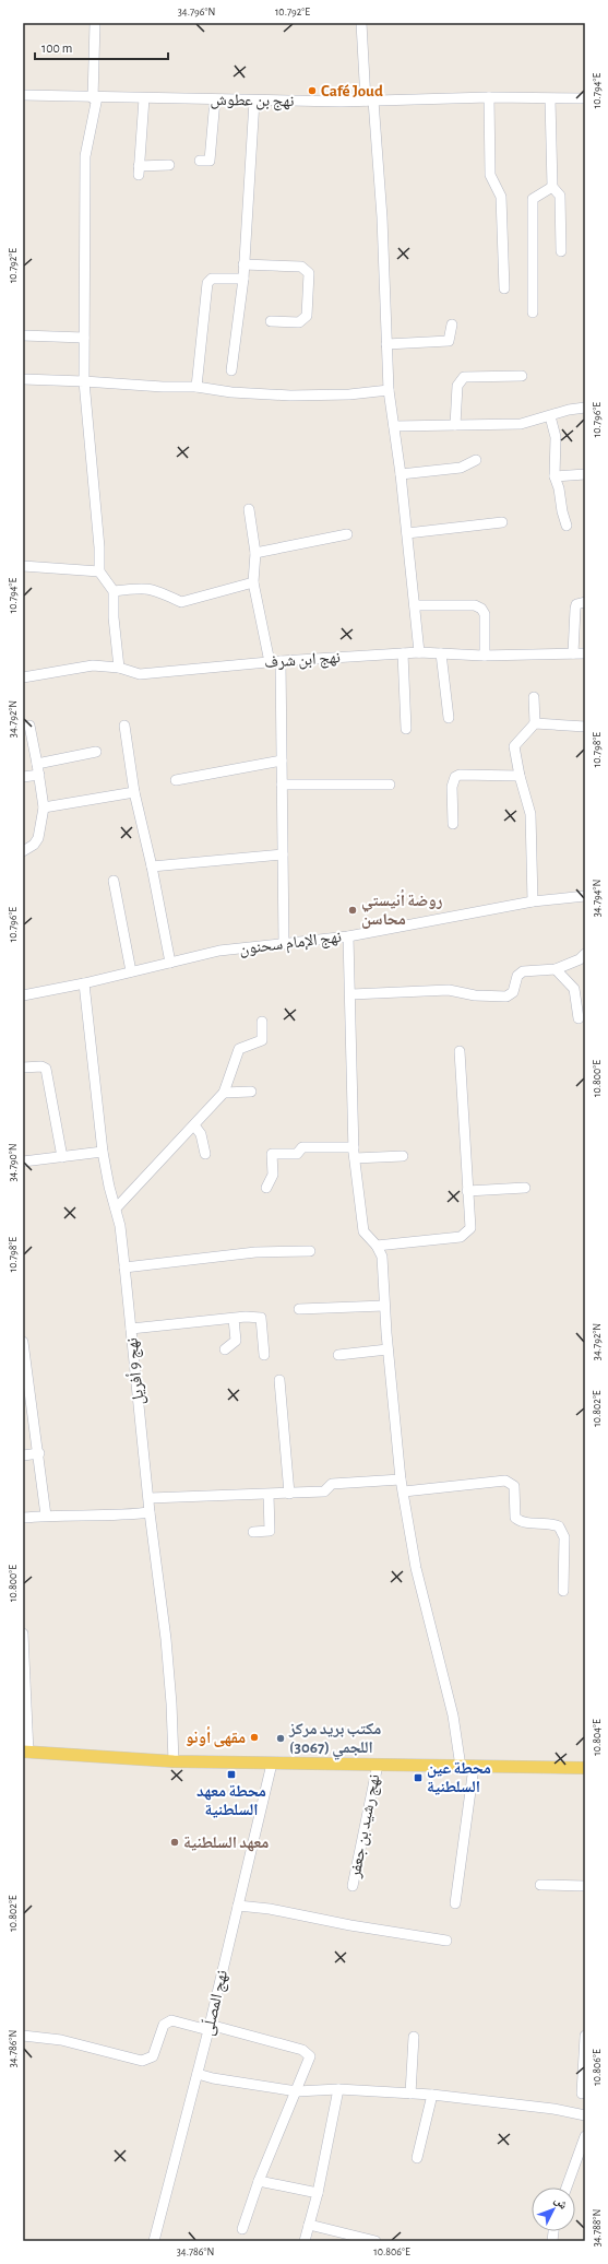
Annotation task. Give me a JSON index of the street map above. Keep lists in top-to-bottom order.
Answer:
{
  "streets": {
    "street": [
      "نهج بن عطوش",
      "نهج ابن شرف",
      "نهج الإمام سحنون",
      "نهج 9 أفريل",
      "نهج رشيد بن جعفر",
      "نهج المصلّى"
    ]
  },
  "crossings": [
    ["نهج الإمام سحنون", "نهج 9 أفريل"]
  ],
  "places": {
    "other": [
      "Café Joud",
      "روضة أنيستي محاسن",
      "مقهى أونو",
      "مكتب بريد مركز اللجمي (3067)",
      "معهد السلطنية"
    ],
    "transit": ["محطة معهد السلطنية", "محطة عين السلطنية"]
  },
  "scale_bar": "100 m",
  "north": "top right",
  "coordinates": [
    "34.796°N",
    "10.792°E",
    "10.794°E",
    "10.796°E",
    "34.792°N",
    "10.798°E",
    "34.794°N",
    "10.800°E",
    "34.790°N",
    "10.802°E",
    "10.804°E",
    "34.786°N",
    "10.806°E",
    "34.788°N"
  ]
}
